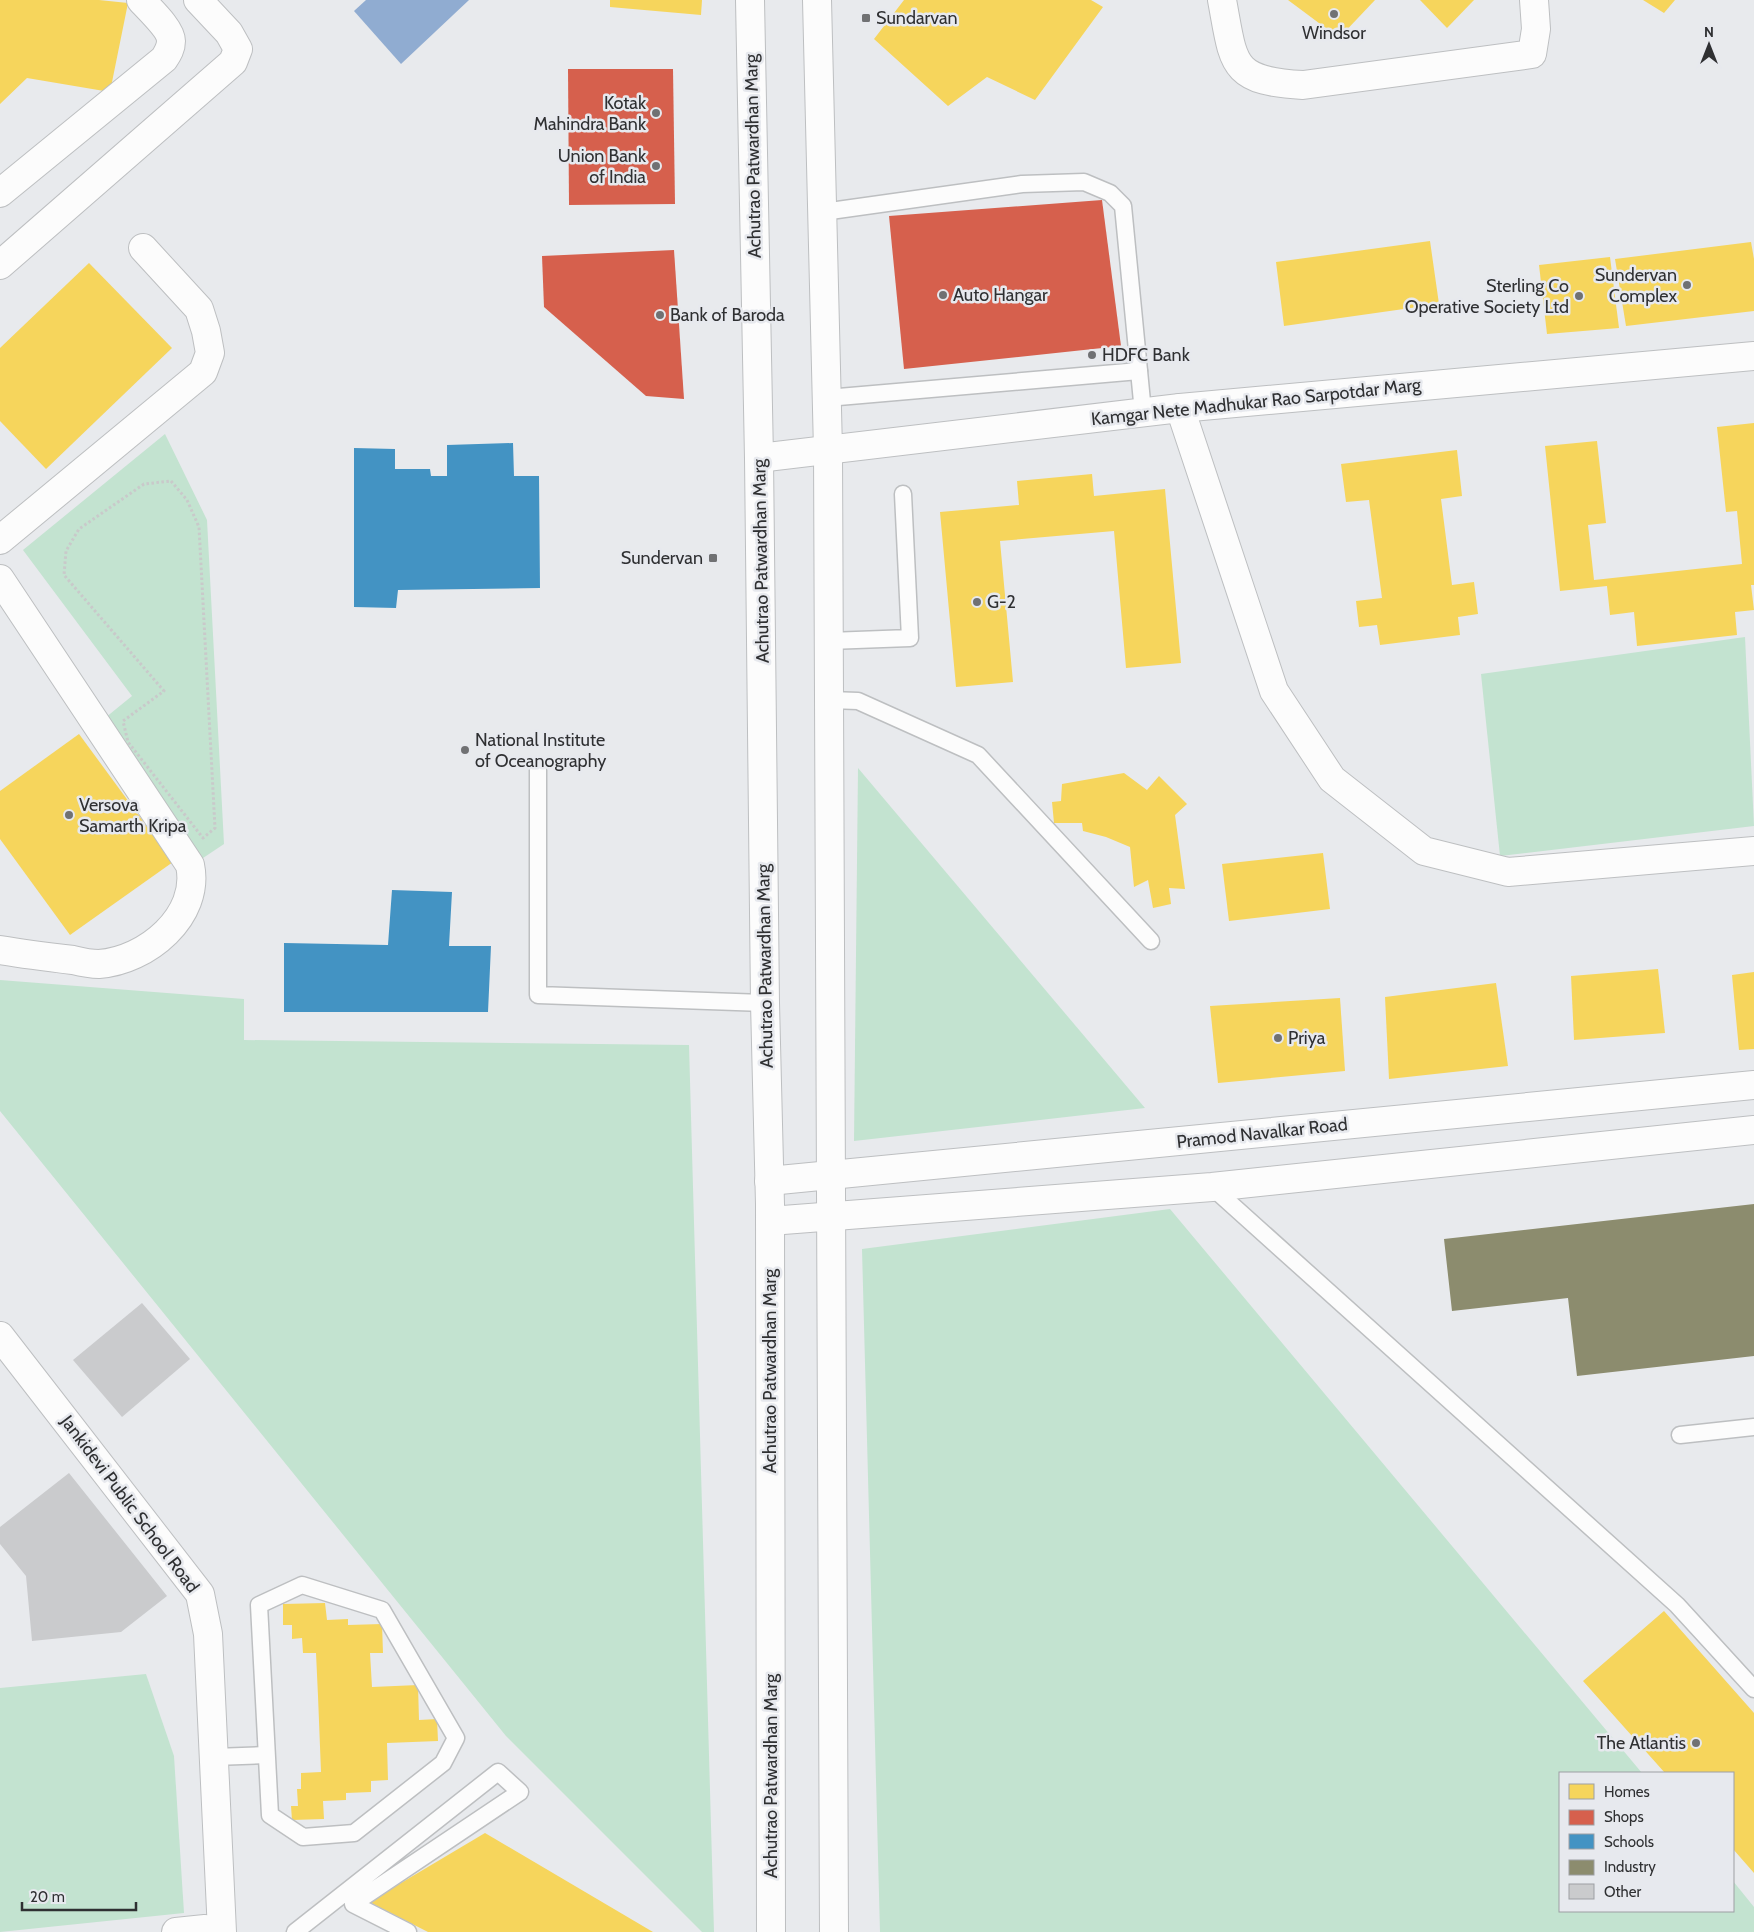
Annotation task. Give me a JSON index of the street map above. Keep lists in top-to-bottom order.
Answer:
{
  "streets": {
    "street": [
      "Achutrao Patwardhan Marg",
      "Kamgar Nete Madhukar Rao Sarpotdar Marg",
      "Pramod Navalkar Road",
      "Jankidevi Public School Road"
    ]
  },
  "crossings": [
    ["Achutrao Patwardhan Marg", "Kamgar Nete Madhukar Rao Sarpotdar Marg"],
    ["Achutrao Patwardhan Marg", "Pramod Navalkar Road"]
  ],
  "places": {
    "other": [
      "Windsor",
      "Kotak Mahindra Bank",
      "Union Bank of India",
      "Sundervan Complex",
      "Auto Hangar",
      "Sterling Co Operative Society Ltd",
      "Bank of Baroda",
      "HDFC Bank",
      "G-2",
      "National Institute of Oceanography",
      "Versova Samarth Kripa",
      "Priya",
      "The Atlantis"
    ],
    "transit": ["Sundarvan", "Sundervan"]
  },
  "legend": [
    "Homes",
    "Shops",
    "Schools",
    "Industry",
    "Other"
  ],
  "scale_bar": "20 m",
  "north": "top"
}
